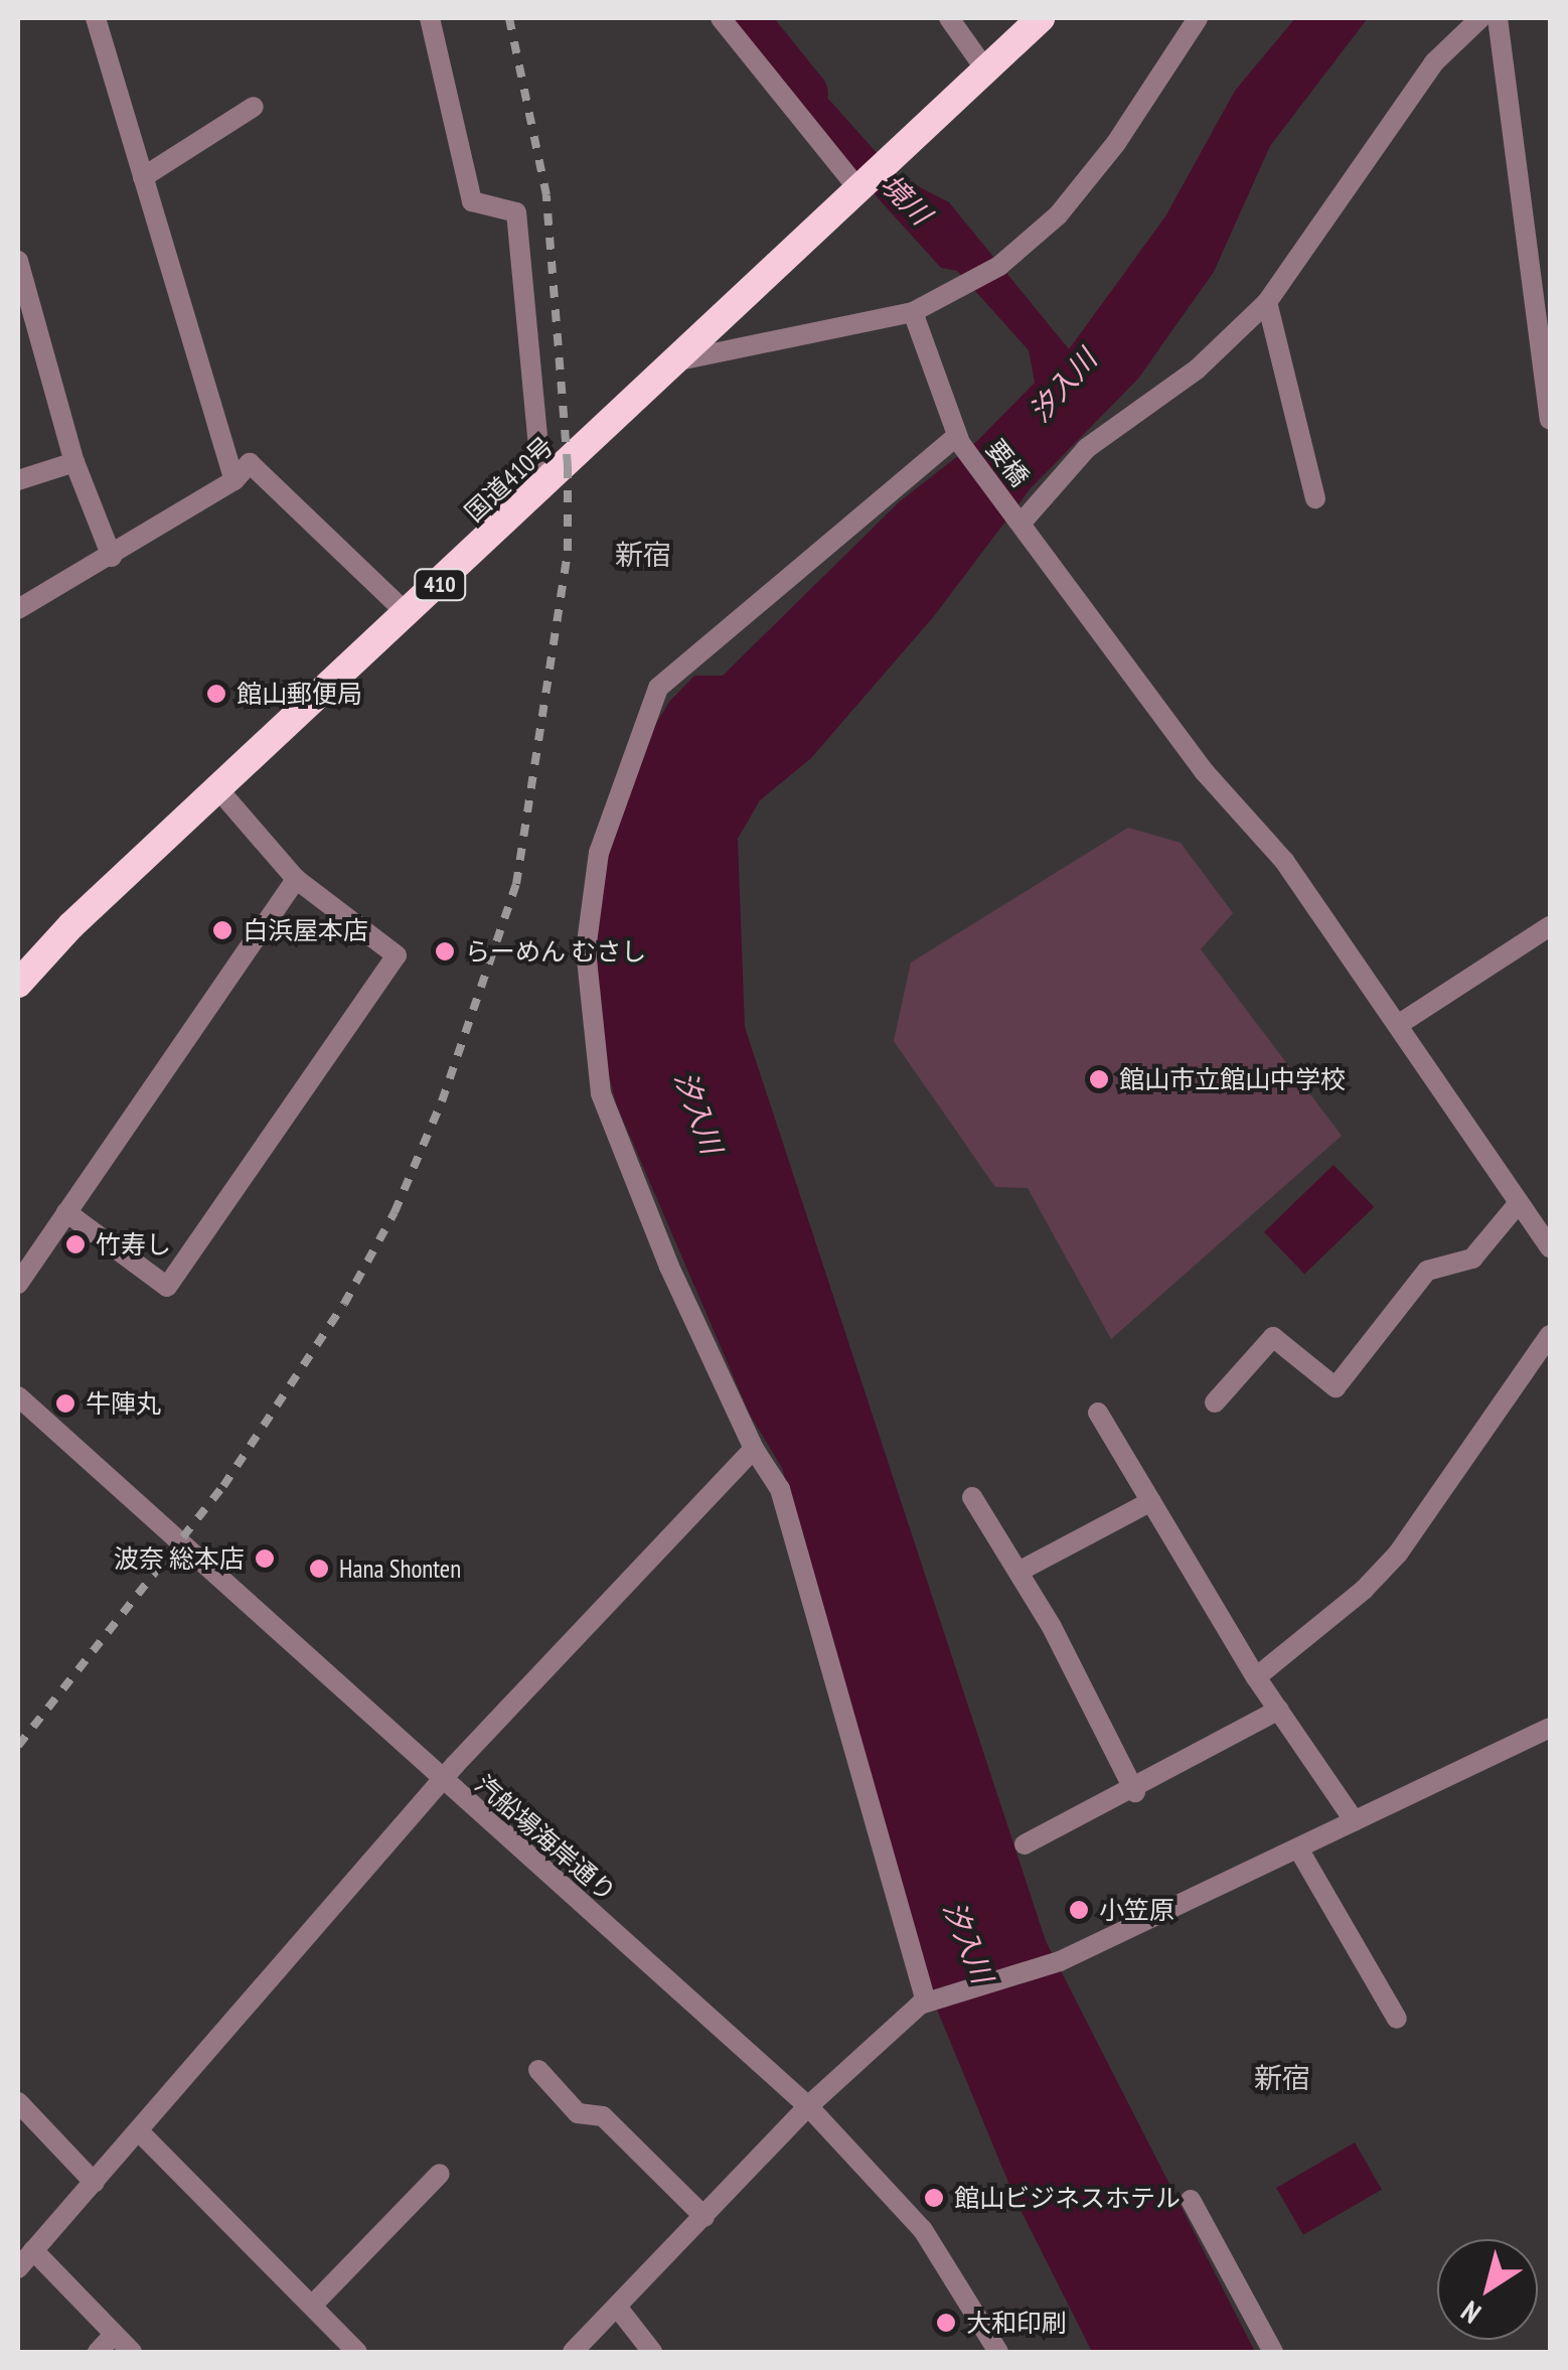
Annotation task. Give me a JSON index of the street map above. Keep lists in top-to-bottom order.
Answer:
{
  "streets": {
    "highway": ["国道410号", "410"],
    "street": ["要橋", "汽船場海岸通り"]
  },
  "districts": ["新宿", "新宿"],
  "water": ["境川", "汐入川"],
  "places": [
    "館山郵便局",
    "白浜屋本店",
    "らーめん むさし",
    "館山市立館山中学校",
    "竹寿し",
    "牛陣丸",
    "波奈 総本店",
    "Hana Shonten",
    "小笠原",
    "館山ビジネスホテル",
    "大和印刷"
  ],
  "north": "bottom left"
}
